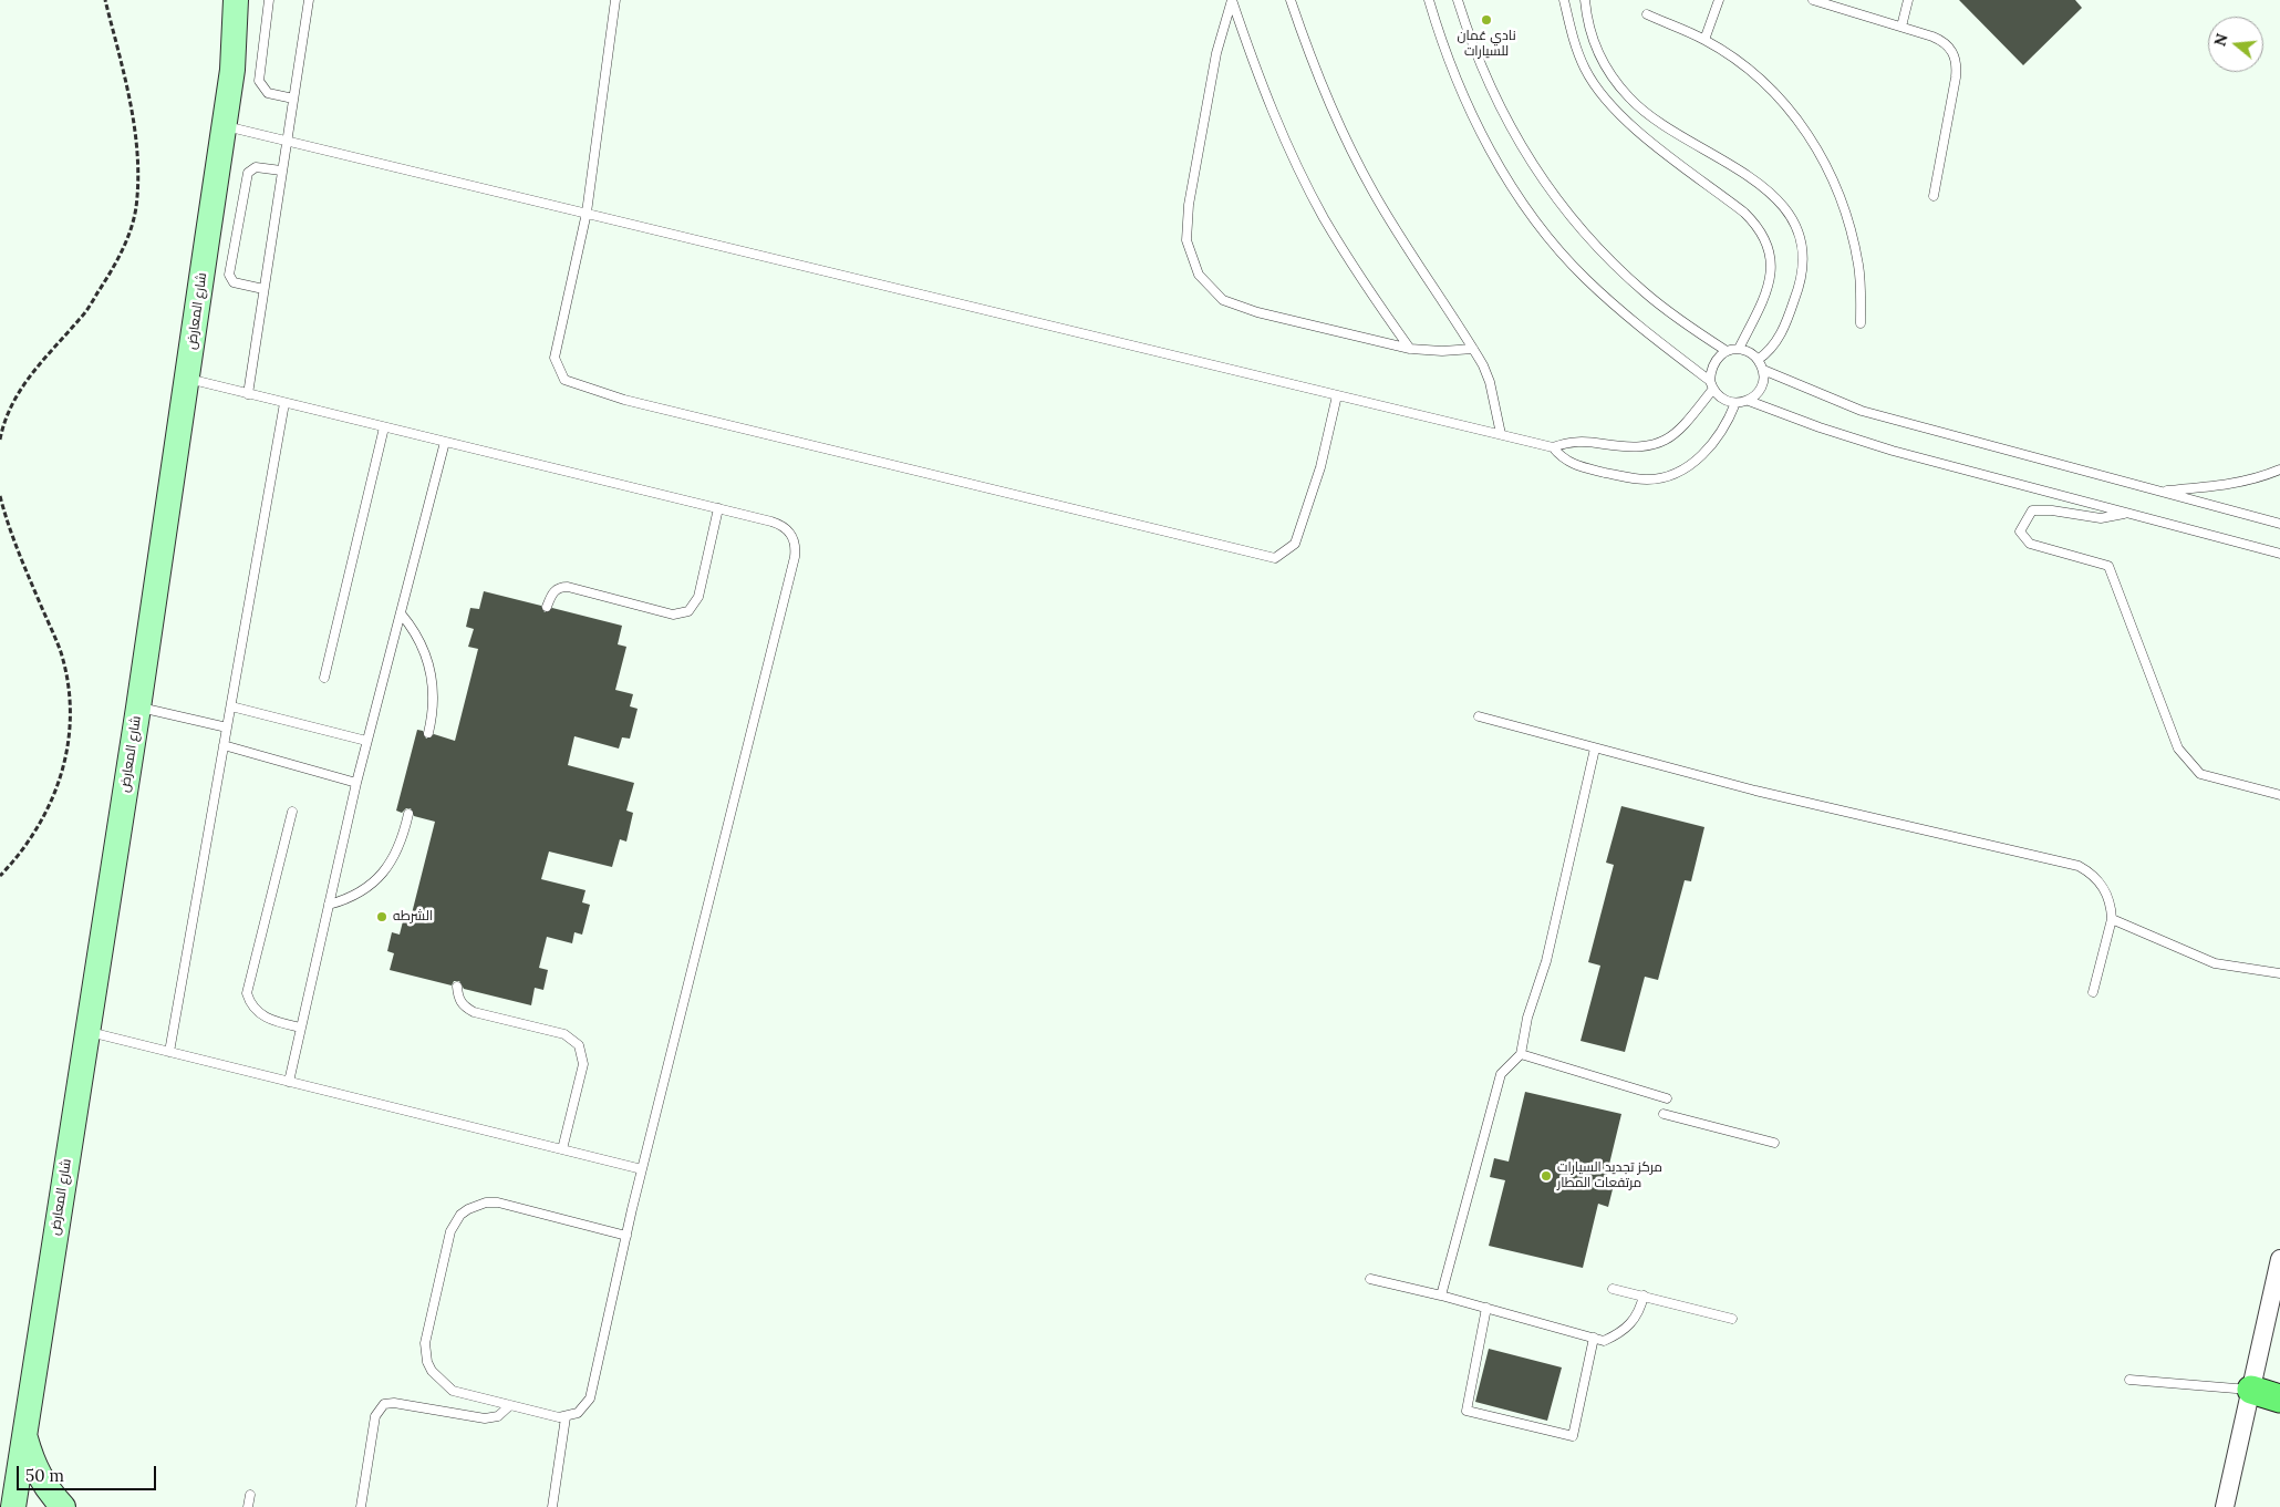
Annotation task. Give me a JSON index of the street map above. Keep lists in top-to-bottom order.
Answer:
{
  "streets": {
    "main road": ["شارع المعارض"]
  },
  "places": ["نادي عُمان للسيارات", "الشرطه", "مركز تجديد السيارات مرتفعات المطار"],
  "scale_bar": "50 m",
  "north": "left"
}
